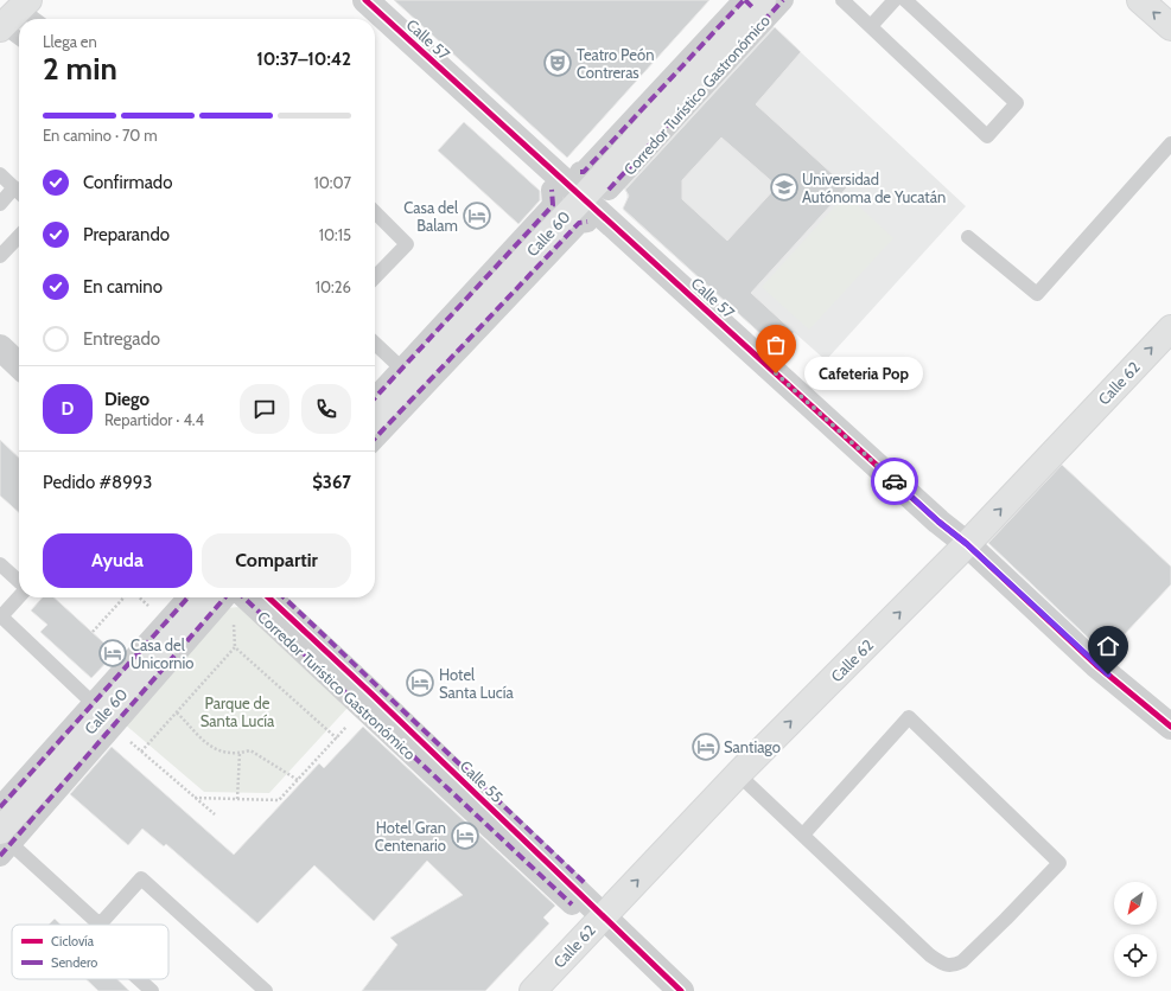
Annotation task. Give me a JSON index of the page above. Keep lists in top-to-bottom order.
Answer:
{
  "streets": {
    "main road": ["Calle 60", "Calle 62"],
    "street": ["Calle 57", "Corredor Turístico Gastronómico", "Calle 55"]
  },
  "crossings": [
    ["Calle 57", "Calle 60"],
    ["Calle 57", "Calle 62"],
    ["Corredor Turístico Gastronómico", "Calle 60"],
    ["Calle 62", "Calle 55"]
  ],
  "one_way": ["Calle 62"],
  "parks": ["Parque de Santa Lucía"],
  "places": {
    "theatre": ["Teatro Peón Contreras"],
    "school or university": ["Universidad Autónoma de Yucatán"],
    "hotel": [
      "Casa del Balam",
      "Casa del Unicornio",
      "Hotel Santa Lucía",
      "Santiago",
      "Hotel Gran Centenario"
    ],
    "other": ["Cafeteria Pop"]
  },
  "legend": ["Ciclovía", "Sendero"],
  "north": "bottom left",
  "page": {
    "heading": ["2 min", "Llega en", "10:37–10:42"],
    "panel": [
      "Diego",
      "Repartidor · 4.4",
      "Pedido #8993",
      "$367"
    ],
    "bar": "En camino · 70 m",
    "list": [
      ["Confirmado", "10:07"],
      ["Preparando", "10:15"],
      ["En camino", "10:26"],
      "Entregado"
    ],
    "bubble": "Cafeteria Pop",
    "round": "D",
    "buttons": ["Ayuda", "Compartir"]
  }
}
